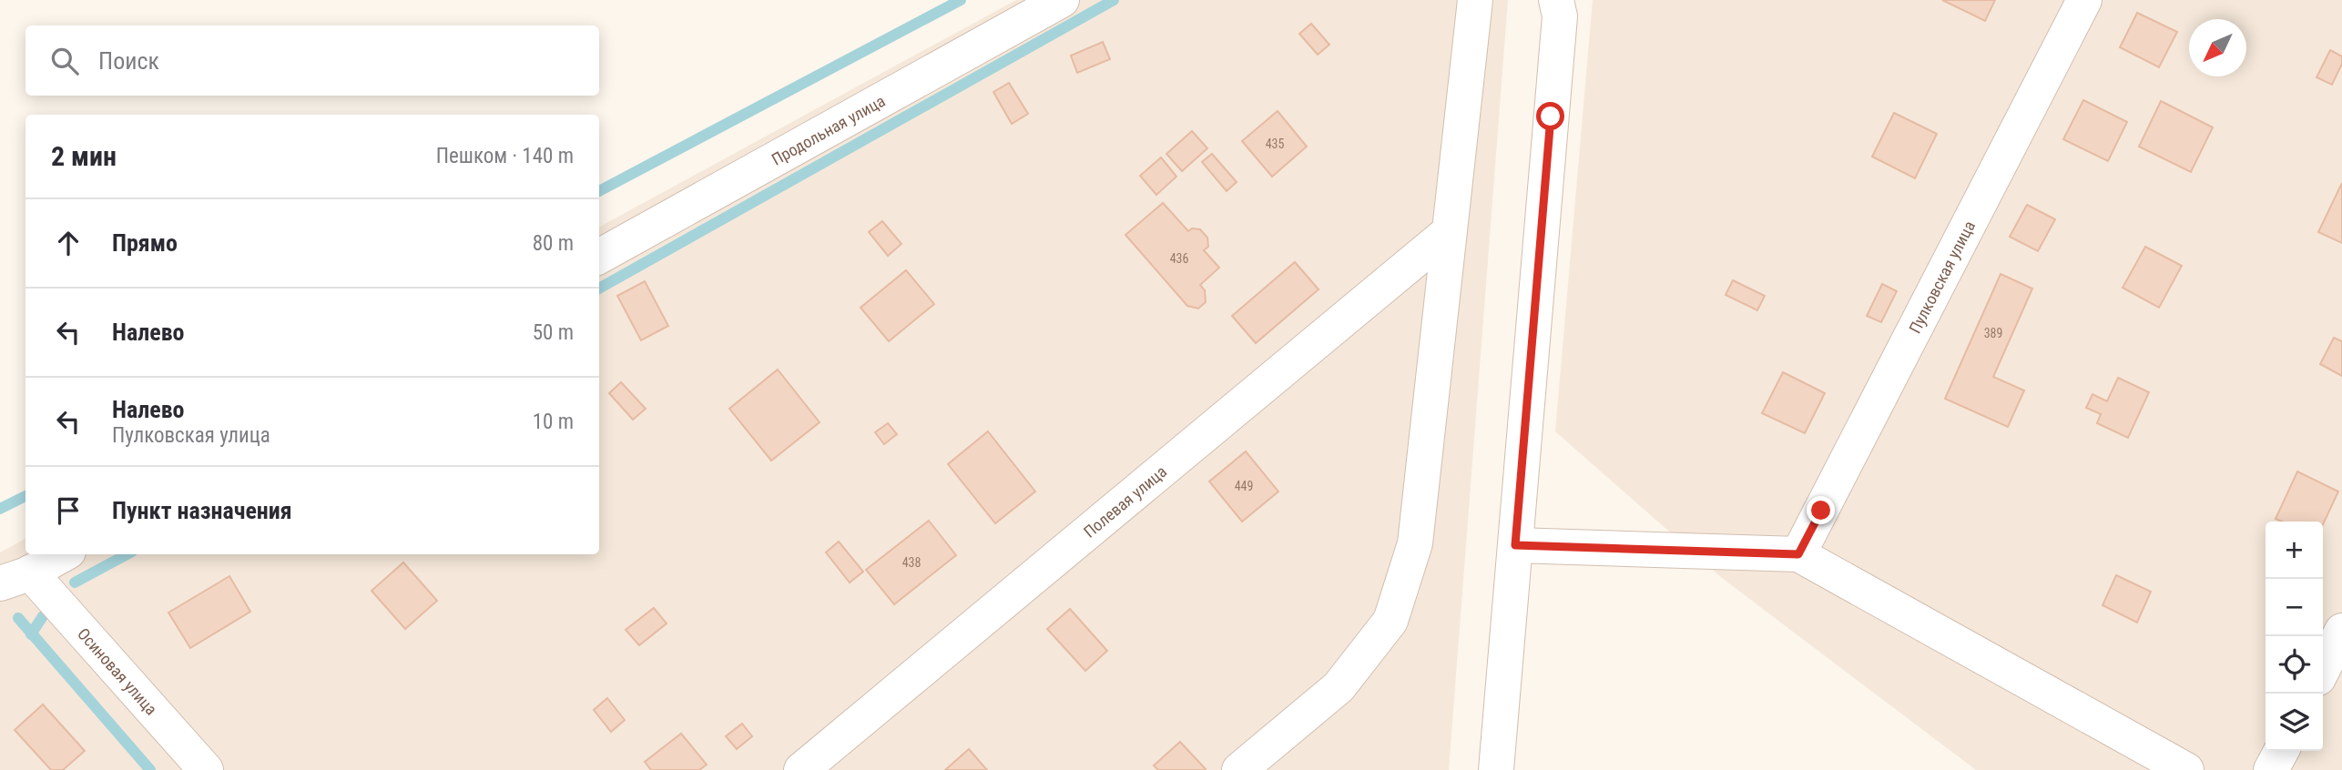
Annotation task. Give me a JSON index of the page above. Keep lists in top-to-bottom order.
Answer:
{
  "streets": {
    "street": [
      "Продольная улица",
      "Пулковская улица",
      "Полевая улица",
      "Осиновая улица"
    ]
  },
  "house_numbers": [
    "435",
    "436",
    "389",
    "449",
    "438"
  ],
  "north": "bottom left",
  "page": {
    "search": "Поиск",
    "heading": ["2 мин", "Пешком · 140 m"],
    "list": [
      ["Прямо", "80 m"],
      ["Налево", "50 m"],
      ["Налево", "Пулковская улица", "10 m"],
      "Пункт назначения"
    ],
    "map_buttons": ["+", "−"]
  }
}
